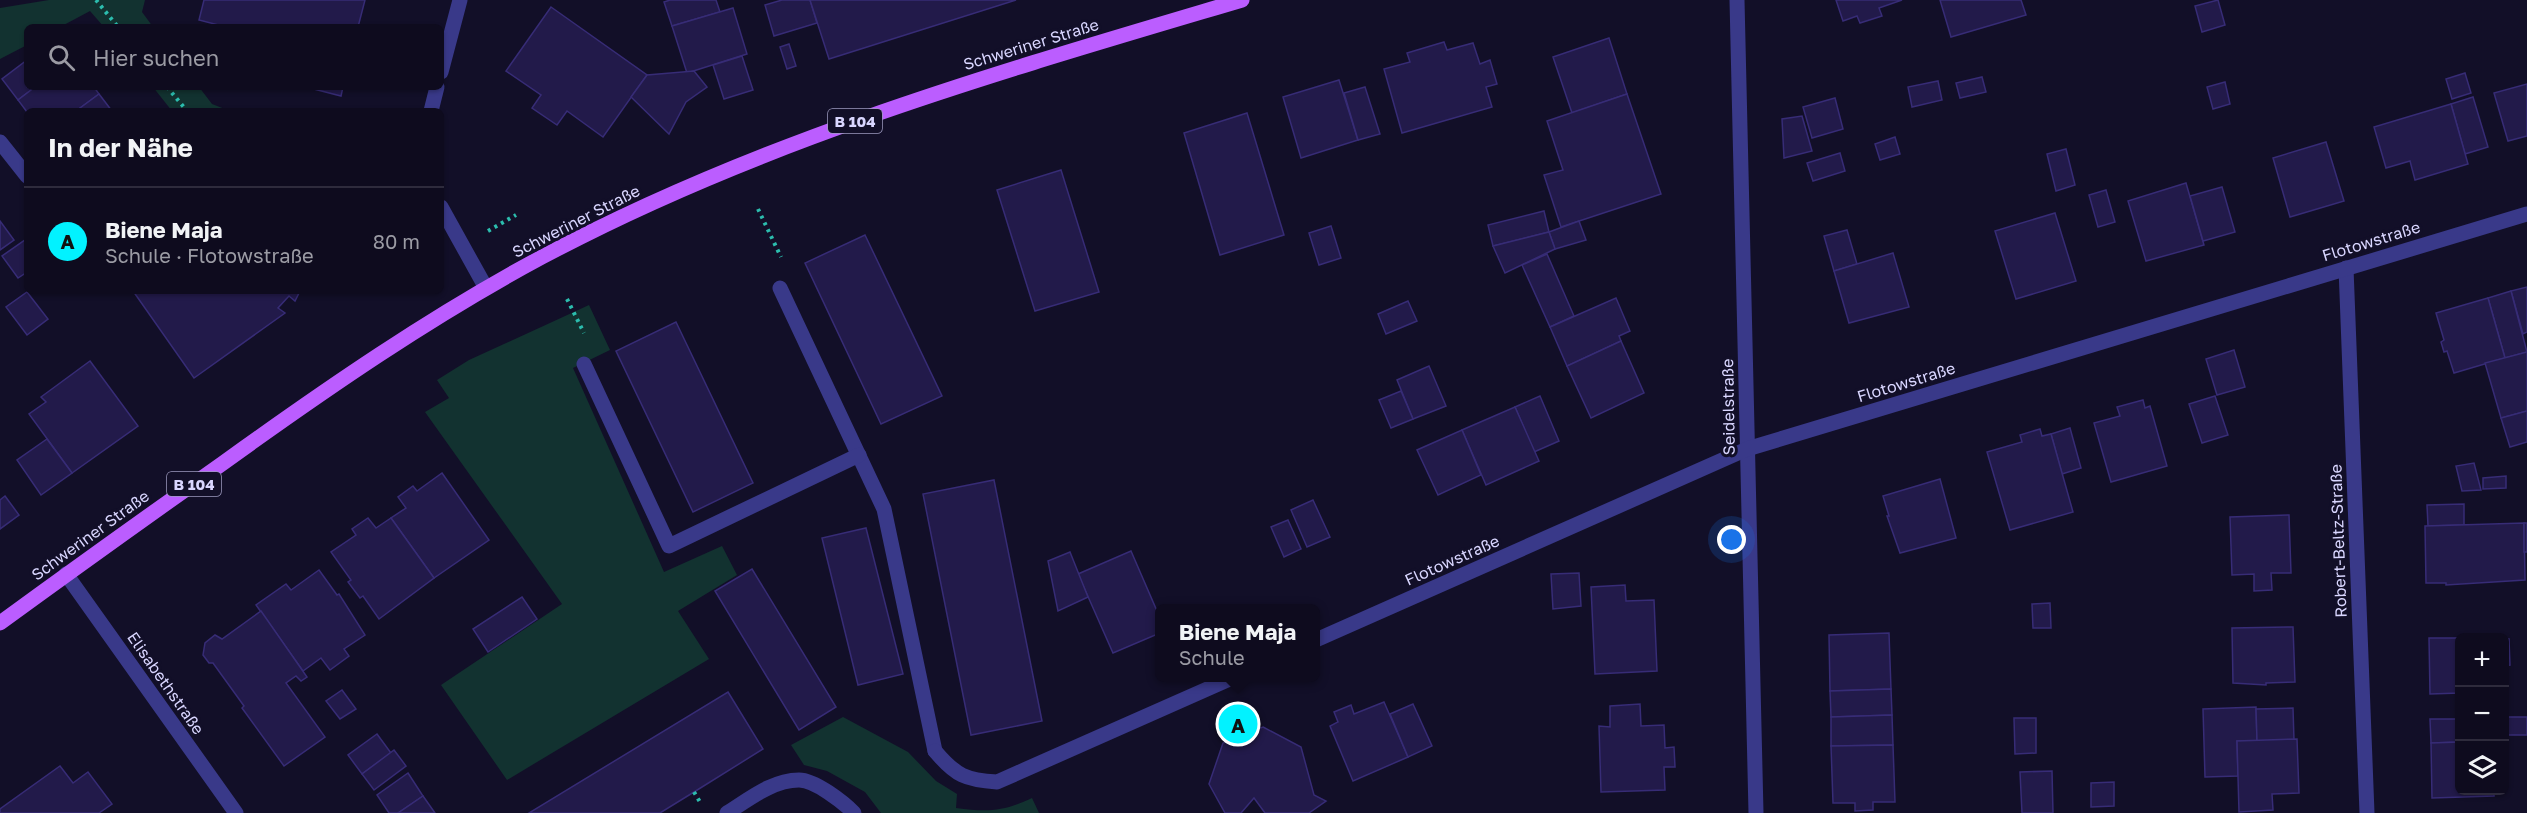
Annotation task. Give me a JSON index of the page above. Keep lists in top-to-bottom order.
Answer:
{
  "streets": {
    "main road": ["Schweriner Straße", "B 104"],
    "street": [
      "Flotowstraße",
      "Seidelstraße",
      "Robert-Beltz-Straße",
      "Elisabethstraße"
    ]
  },
  "crossings": [
    ["Schweriner Straße", "Elisabethstraße"],
    ["Flotowstraße", "Seidelstraße"],
    ["Flotowstraße", "Robert-Beltz-Straße"]
  ],
  "page": {
    "search": "Hier suchen",
    "heading": "In der Nähe",
    "list": [
      {
        "mark": "A",
        "name": "Biene Maja",
        "note": "Schule · Flotowstraße",
        "value": "80 m"
      }
    ],
    "popup": ["Biene Maja", "Schule"],
    "map_buttons": ["+", "−"],
    "pins": "A"
  }
}
